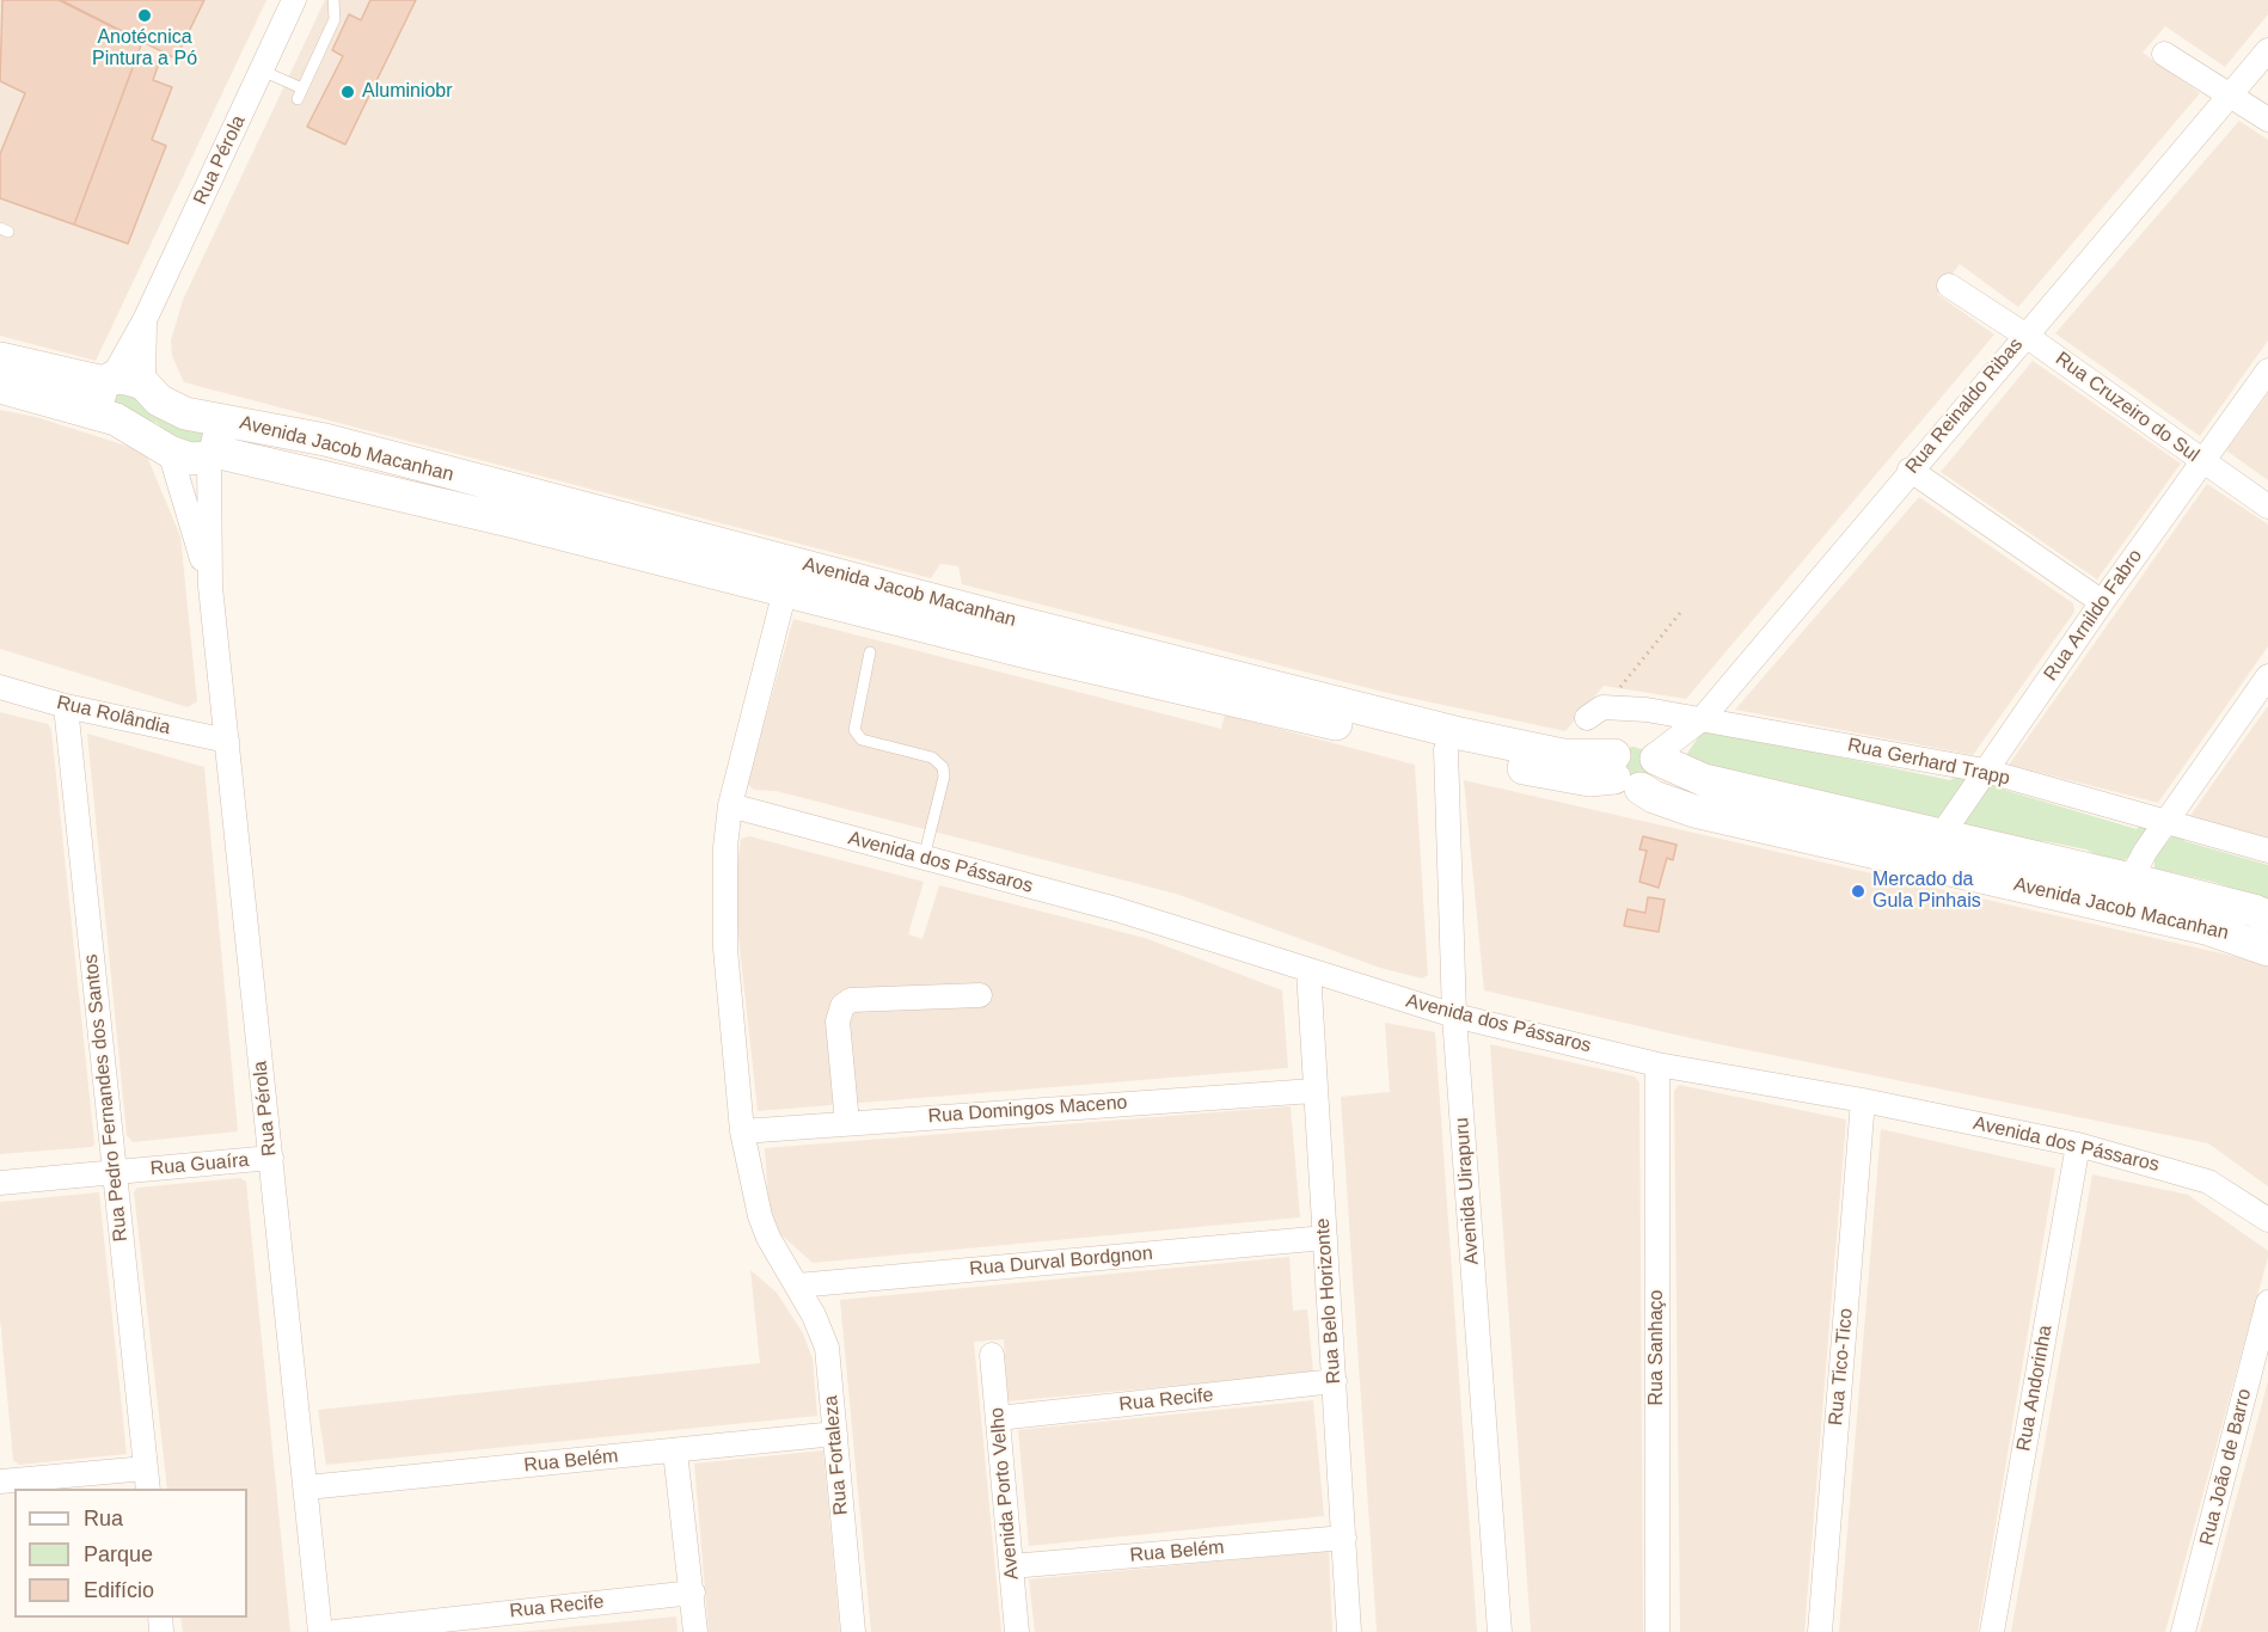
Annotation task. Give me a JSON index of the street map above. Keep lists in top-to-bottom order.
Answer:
{
  "streets": {
    "main road": ["Avenida Jacob Macanhan"],
    "street": [
      "Rua Pérola",
      "Rua Reinaldo Ribas",
      "Rua Cruzeiro do Sul",
      "Rua Arnildo Fabro",
      "Rua Rolândia",
      "Rua Gerhard Trapp",
      "Avenida dos Pássaros",
      "Rua Pedro Fernandes dos Santos",
      "Rua Domingos Maceno",
      "Rua Guaíra",
      "Avenida Uirapuru",
      "Rua Durval Bordgnon",
      "Rua Belo Horizonte",
      "Rua Sanhaço",
      "Rua Tico-Tico",
      "Rua Andorinha",
      "Rua Recife",
      "Rua Fortaleza",
      "Rua Belém",
      "Rua João de Barro",
      "Avenida Porto Velho"
    ]
  },
  "crossings": [
    ["Rua Pérola", "Avenida Jacob Macanhan"],
    ["Rua Pérola", "Rua Rolândia"],
    ["Rua Pérola", "Rua Guaíra"],
    ["Rua Pérola", "Rua Belém"],
    ["Rua Reinaldo Ribas", "Rua Cruzeiro do Sul"],
    ["Rua Reinaldo Ribas", "Avenida Jacob Macanhan"],
    ["Rua Reinaldo Ribas", "Rua Gerhard Trapp"],
    ["Rua Cruzeiro do Sul", "Rua Arnildo Fabro"],
    ["Avenida Jacob Macanhan", "Rua Arnildo Fabro"],
    ["Avenida Jacob Macanhan", "Avenida Uirapuru"],
    ["Avenida Jacob Macanhan", "Rua Fortaleza"],
    ["Rua Arnildo Fabro", "Rua Gerhard Trapp"],
    ["Rua Rolândia", "Rua Pedro Fernandes dos Santos"],
    ["Avenida dos Pássaros", "Avenida Uirapuru"],
    ["Avenida dos Pássaros", "Rua Belo Horizonte"],
    ["Avenida dos Pássaros", "Rua Sanhaço"],
    ["Avenida dos Pássaros", "Rua Tico-Tico"],
    ["Avenida dos Pássaros", "Rua Andorinha"],
    ["Avenida dos Pássaros", "Rua Fortaleza"],
    ["Rua Pedro Fernandes dos Santos", "Rua Guaíra"],
    ["Rua Domingos Maceno", "Rua Belo Horizonte"],
    ["Rua Domingos Maceno", "Rua Fortaleza"],
    ["Rua Durval Bordgnon", "Rua Belo Horizonte"],
    ["Rua Durval Bordgnon", "Rua Fortaleza"],
    ["Rua Belo Horizonte", "Rua Recife"],
    ["Rua Belo Horizonte", "Rua Belém"],
    ["Rua Recife", "Avenida Porto Velho"],
    ["Rua Fortaleza", "Rua Belém"],
    ["Rua Belém", "Avenida Porto Velho"]
  ],
  "places": ["Anotécnica Pintura a Pó", "Aluminiobr", "Mercado da Gula Pinhais"],
  "legend": ["Rua", "Parque", "Edifício"]
}
